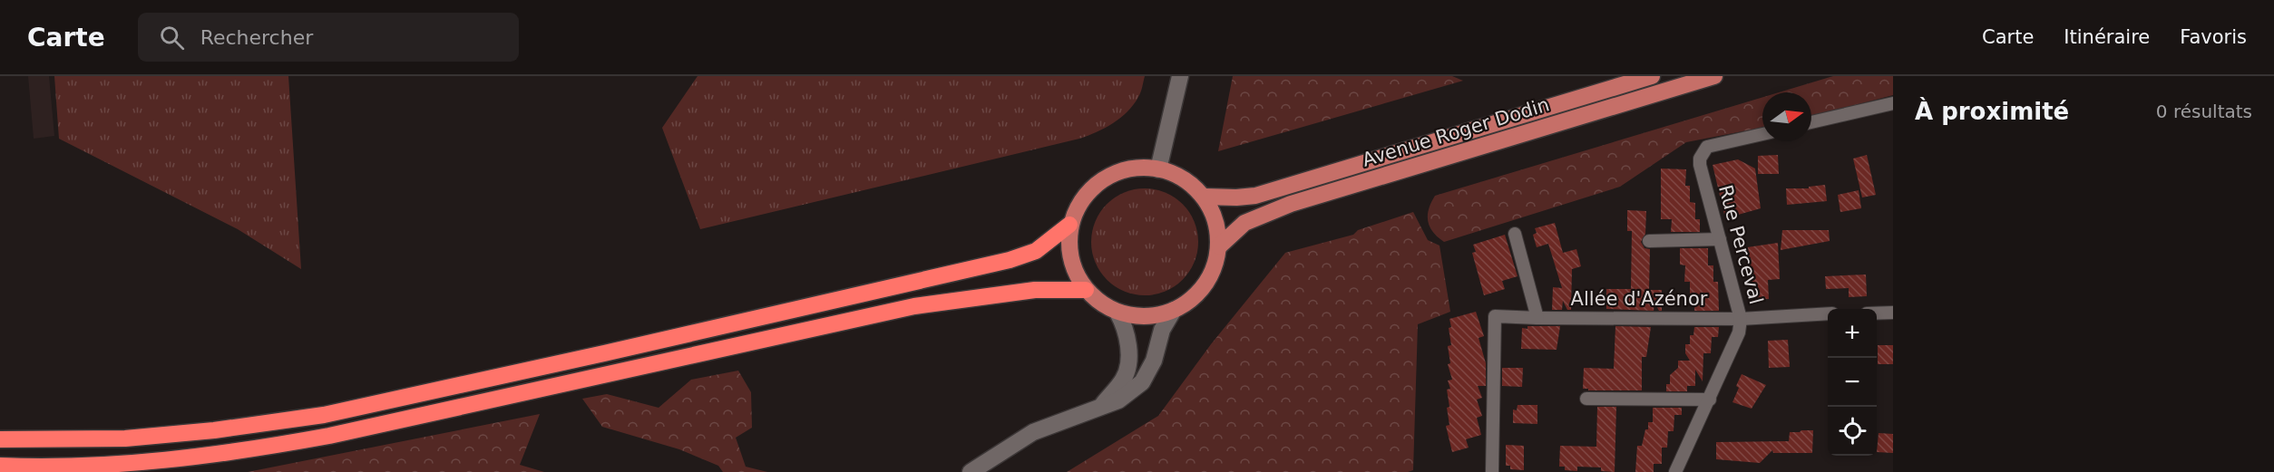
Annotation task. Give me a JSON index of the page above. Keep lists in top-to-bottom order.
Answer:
{
  "streets": {
    "main road": ["Avenue Roger Dodin"],
    "street": ["Rue Perceval", "Allée d'Azénor"]
  },
  "crossings": [
    ["Rue Perceval", "Allée d'Azénor"]
  ],
  "north": "right",
  "page": {
    "header": "Carte",
    "search": "Rechercher",
    "nav": ["Carte", "Itinéraire", "Favoris"],
    "heading": ["À proximité", "0 résultats"],
    "map_buttons": ["+", "−"]
  }
}
